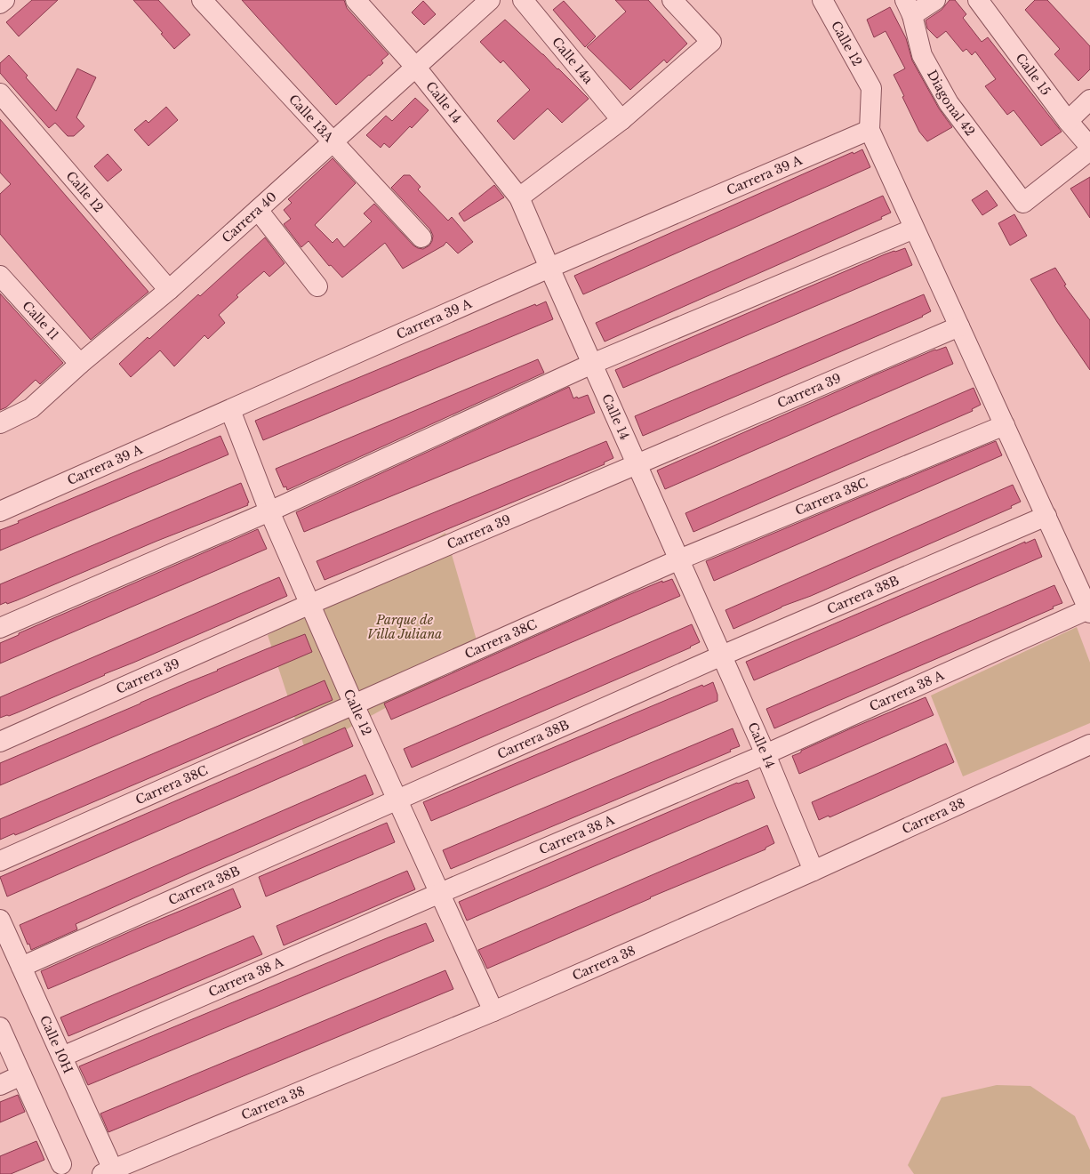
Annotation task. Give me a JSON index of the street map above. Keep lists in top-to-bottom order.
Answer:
{
  "streets": {
    "street": [
      "Calle 12",
      "Calle 14a",
      "Calle 15",
      "Calle 14",
      "Diagonal 42",
      "Calle 13A",
      "Carrera 39 A",
      "Carrera 40",
      "Calle 11",
      "Carrera 39",
      "Carrera 38C",
      "Carrera 38B",
      "Carrera 38 A",
      "Carrera 38",
      "Calle 10H"
    ]
  },
  "crossings": [
    ["Calle 12", "Carrera 39 A"],
    ["Calle 12", "Carrera 40"],
    ["Calle 12", "Carrera 39"],
    ["Calle 12", "Carrera 38C"],
    ["Calle 12", "Carrera 38B"],
    ["Calle 12", "Carrera 38 A"],
    ["Calle 12", "Carrera 38"],
    ["Calle 15", "Diagonal 42"],
    ["Calle 14", "Carrera 39 A"],
    ["Calle 14", "Carrera 40"],
    ["Calle 14", "Carrera 39"],
    ["Calle 14", "Carrera 38C"],
    ["Calle 14", "Carrera 38B"],
    ["Calle 14", "Carrera 38 A"],
    ["Calle 14", "Carrera 38"],
    ["Calle 13A", "Carrera 40"],
    ["Carrera 40", "Calle 11"],
    ["Carrera 38B", "Calle 10H"],
    ["Carrera 38 A", "Calle 10H"],
    ["Carrera 38", "Calle 10H"]
  ],
  "parks": ["Parque de Villa Juliana"]
}
